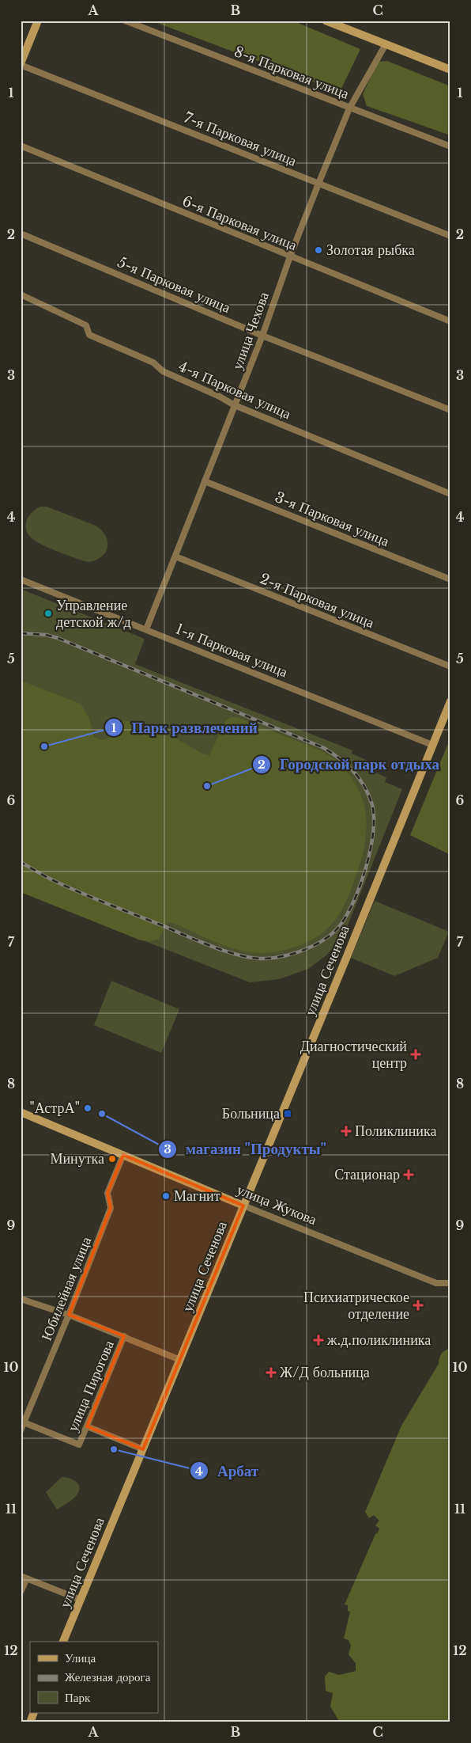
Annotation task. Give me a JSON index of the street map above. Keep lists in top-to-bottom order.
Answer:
{
  "streets": {
    "main road": ["улица Сеченова", "улица Жукова"],
    "street": [
      "8-я Парковая улица",
      "7-я Парковая улица",
      "6-я Парковая улица",
      "5-я Парковая улица",
      "улица Чехова",
      "4-я Парковая улица",
      "3-я Парковая улица",
      "2-я Парковая улица",
      "1-я Парковая улица",
      "Юбилейная улица",
      "улица Пирогова"
    ]
  },
  "crossings": [
    ["8-я Парковая улица", "улица Чехова"],
    ["7-я Парковая улица", "улица Чехова"],
    ["6-я Парковая улица", "улица Чехова"],
    ["5-я Парковая улица", "улица Чехова"],
    ["улица Чехова", "4-я Парковая улица"],
    ["улица Чехова", "3-я Парковая улица"],
    ["улица Чехова", "2-я Парковая улица"],
    ["улица Чехова", "1-я Парковая улица"],
    ["1-я Парковая улица", "улица Сеченова"],
    ["улица Сеченова", "улица Жукова"],
    ["улица Жукова", "Юбилейная улица"],
    ["Юбилейная улица", "улица Пирогова"]
  ],
  "places": {
    "other": [
      "Золотая рыбка",
      "Управление детской ж/д",
      "Парк развлечений",
      "Городской парк отдыха",
      "\"АстрА\"",
      "магазин \"Продукты\"",
      "Минутка",
      "Магнит",
      "Арбат"
    ],
    "health": [
      "Диагностический центр",
      "Поликлиника",
      "Стационар",
      "Психиатрическое отделение",
      "ж.д.поликлиника",
      "Ж/Д больница"
    ],
    "transit": ["Больница"]
  },
  "legend": ["Улица", "Железная дорога", "Парк"],
  "grid": {
    "columns": ["A", "B", "C"],
    "rows": [
      "1",
      "2",
      "3",
      "4",
      "5",
      "6",
      "7",
      "8",
      "9",
      "10",
      "11",
      "12"
    ]
  }
}
